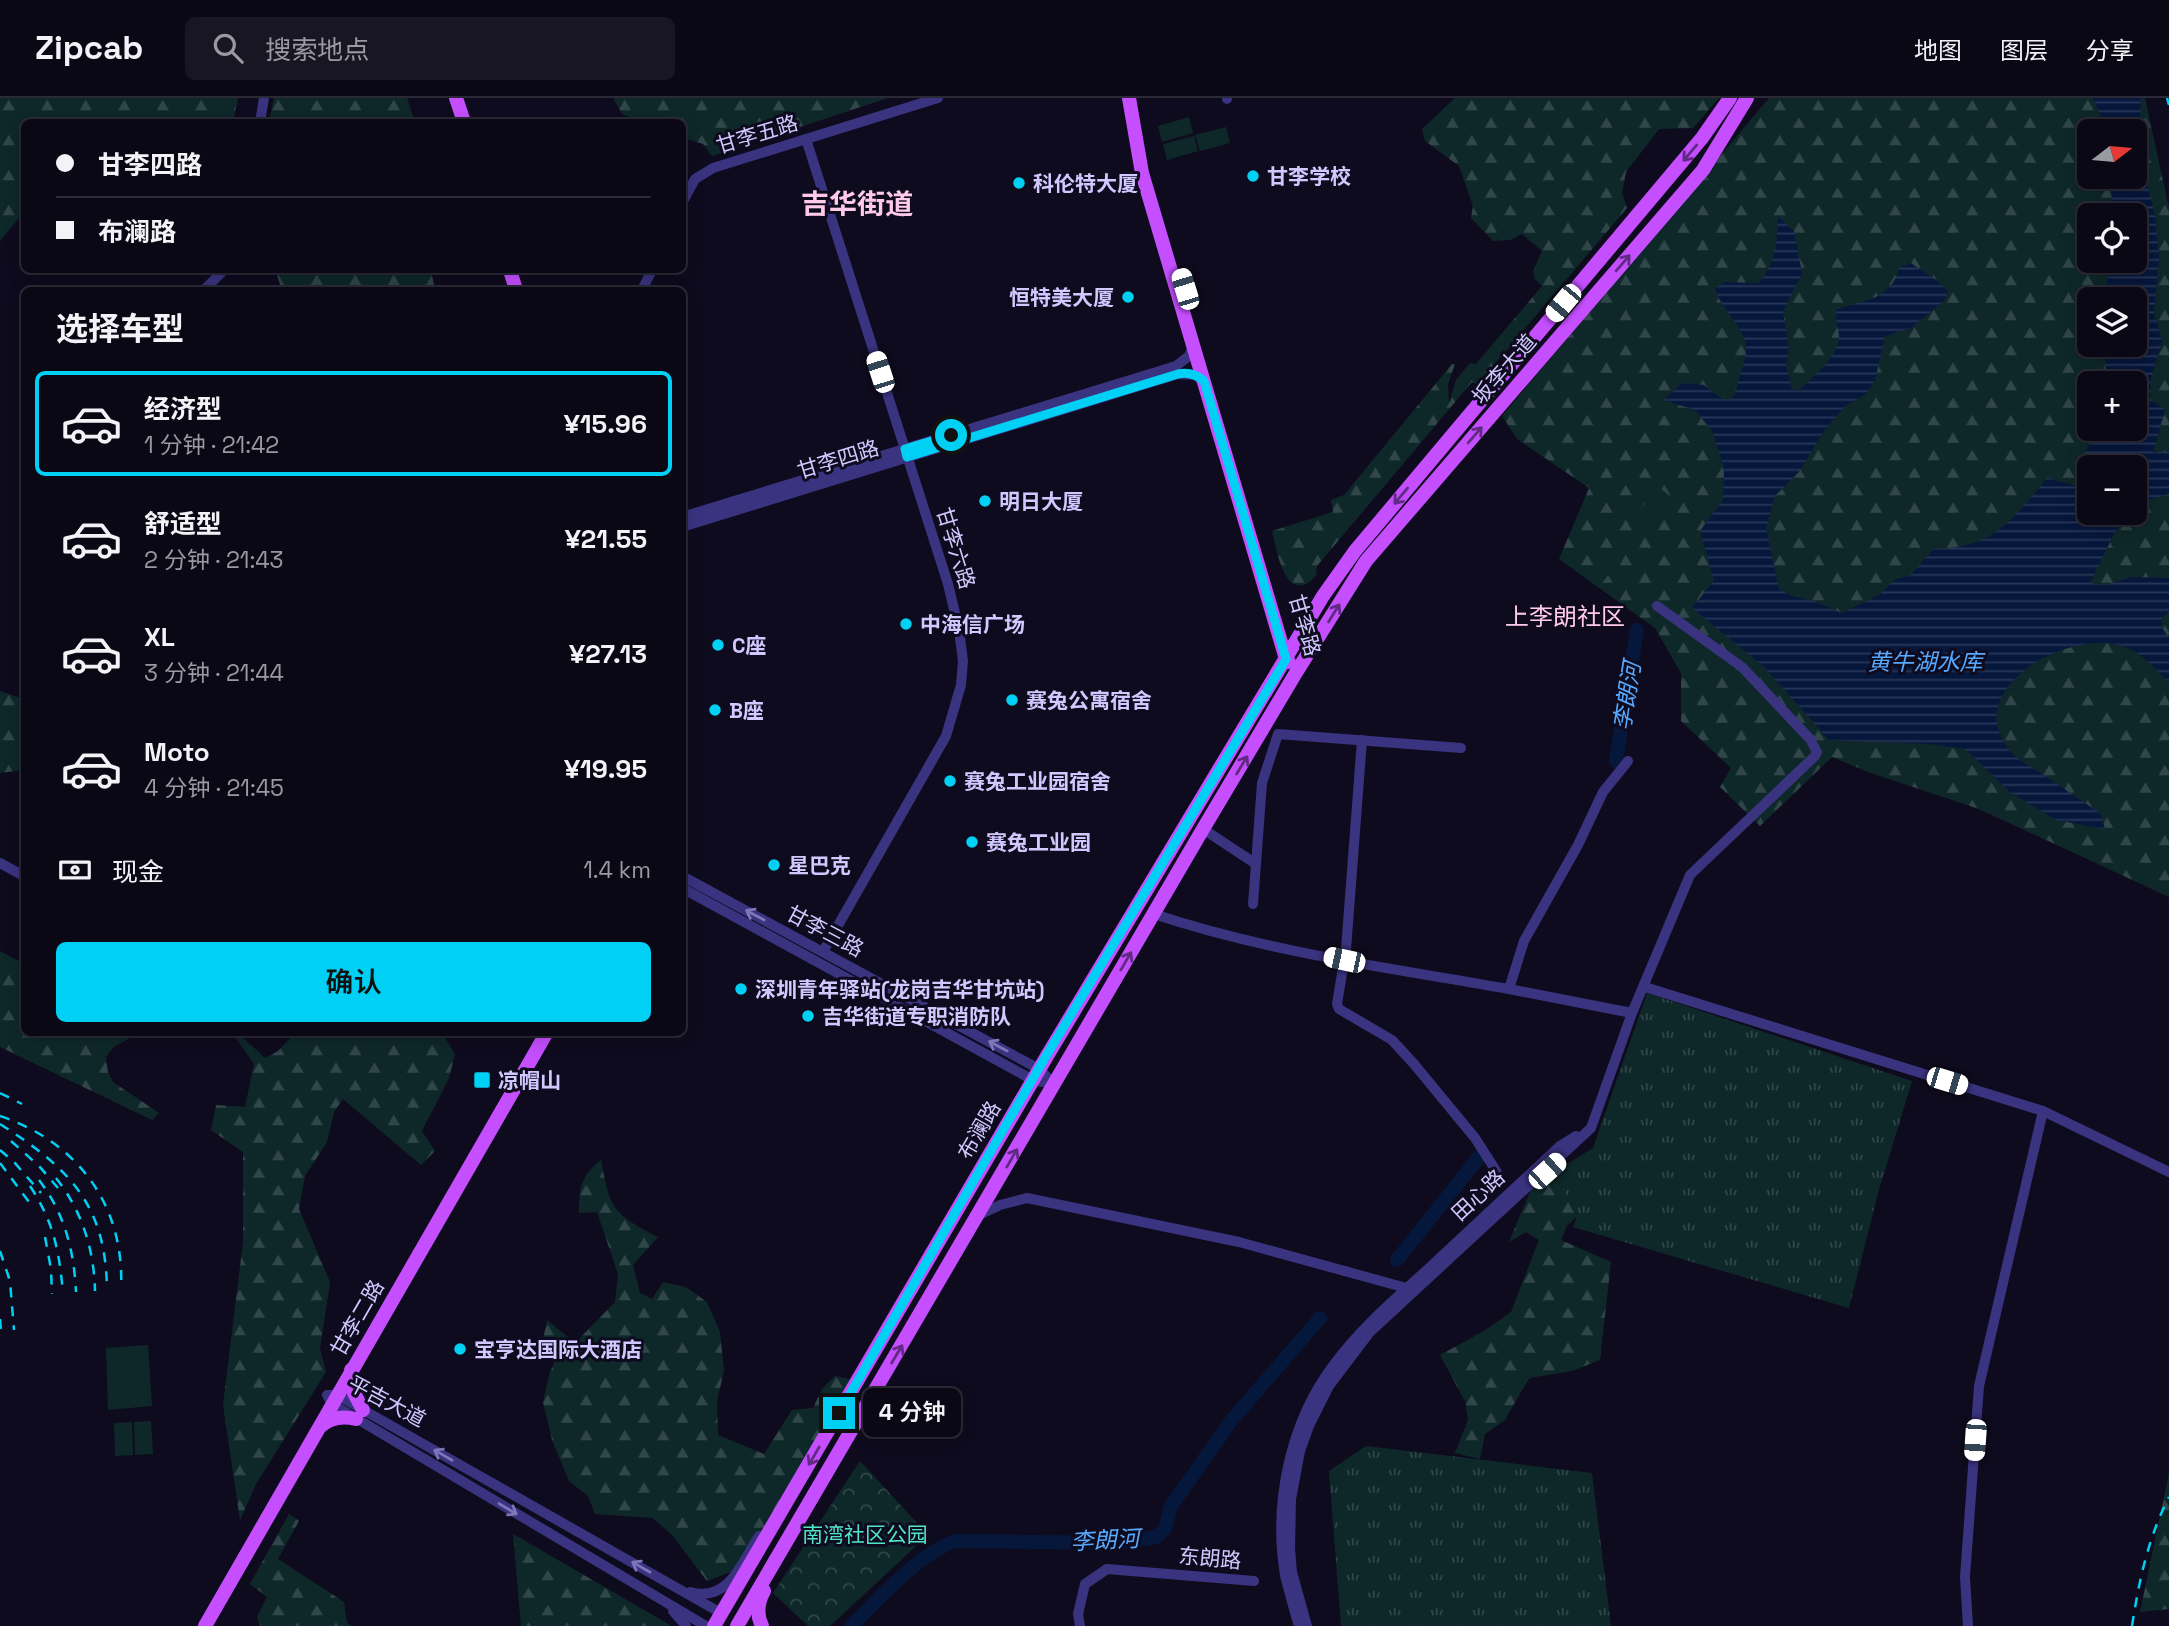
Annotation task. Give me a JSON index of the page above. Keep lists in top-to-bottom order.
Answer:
{
  "streets": {
    "main road": [
      "坂李大道",
      "甘李路",
      "布澜路",
      "甘李二路",
      "平吉大道"
    ],
    "street": [
      "甘李五路",
      "甘李四路",
      "甘李六路",
      "甘李三路",
      "田心路",
      "东朗路"
    ]
  },
  "crossings": [
    ["甘李五路", "甘李六路"],
    ["坂李大道", "甘李路"],
    ["坂李大道", "布澜路"],
    ["甘李四路", "甘李六路"],
    ["甘李四路", "甘李路"],
    ["甘李路", "布澜路"],
    ["甘李三路", "布澜路"],
    ["布澜路", "平吉大道"],
    ["甘李二路", "平吉大道"]
  ],
  "districts": ["吉华街道", "上李朗社区"],
  "water": ["黄牛湖水库", "李朗河"],
  "parks": ["南湾社区公园"],
  "places": {
    "other": [
      "甘李学校",
      "科伦特大厦",
      "恒特美大厦",
      "明日大厦",
      "中海信广场",
      "C座",
      "赛兔公寓宿舍",
      "B座",
      "赛兔工业园宿舍",
      "赛兔工业园",
      "星巴克",
      "深圳青年驿站(龙岗吉华甘坑站)",
      "吉华街道专职消防队",
      "宝亨达国际大酒店"
    ],
    "transit": ["凉帽山"]
  },
  "north": "right",
  "page": {
    "header": "Zipcab",
    "search": "搜索地点",
    "nav": ["地图", "图层", "分享"],
    "map_buttons": ["+", "−"],
    "banner": ["甘李四路", "布澜路"],
    "heading": "选择车型",
    "list": [
      {
        "name": "经济型",
        "note": "1 分钟 · 21:42",
        "value": "¥15.96"
      },
      {
        "name": "舒适型",
        "note": "2 分钟 · 21:43",
        "value": "¥21.55"
      },
      {
        "name": "XL",
        "note": "3 分钟 · 21:44",
        "value": "¥27.13"
      },
      {
        "name": "Moto",
        "note": "4 分钟 · 21:45",
        "value": "¥19.95"
      }
    ],
    "pay": ["现金", "1.4 km"],
    "buttons": "确认",
    "bubble": "4 分钟"
  }
}
